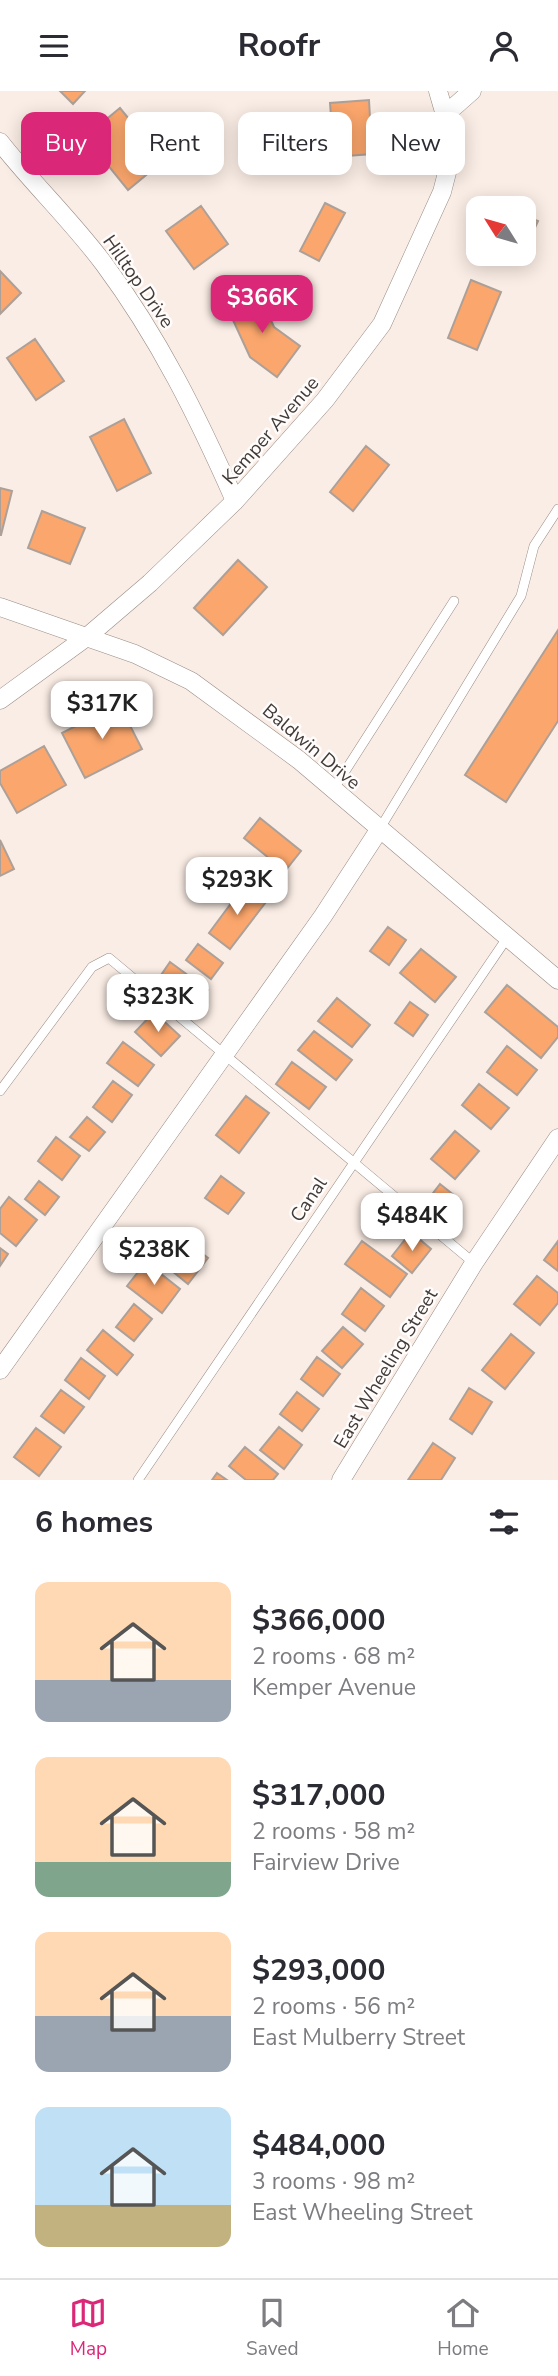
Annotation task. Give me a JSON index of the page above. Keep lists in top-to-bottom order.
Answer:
{
  "streets": {
    "street": [
      "Hilltop Drive",
      "Kemper Avenue",
      "Baldwin Drive",
      "East Wheeling Street"
    ],
    "lane": ["Canal"]
  },
  "crossings": [
    ["Hilltop Drive", "Kemper Avenue"],
    ["Kemper Avenue", "Baldwin Drive"],
    ["Baldwin Drive", "Canal"]
  ],
  "north": "top left",
  "page": {
    "header": "Roofr",
    "chip": [
      "Buy",
      "Rent",
      "Filters",
      "New"
    ],
    "price": [
      "$366K",
      "$317K",
      "$293K",
      "$323K",
      "$484K",
      "$238K"
    ],
    "heading": "6 homes",
    "list": [
      {
        "name": "$366,000",
        "note": "2 rooms · 68 m² · Kemper Avenue"
      },
      {
        "name": "$317,000",
        "note": "2 rooms · 58 m² · Fairview Drive"
      },
      {
        "name": "$293,000",
        "note": "2 rooms · 56 m² · East Mulberry Street"
      },
      {
        "name": "$484,000",
        "note": "3 rooms · 98 m² · East Wheeling Street"
      }
    ],
    "tabs": ["Map", "Saved", "Home"]
  }
}
